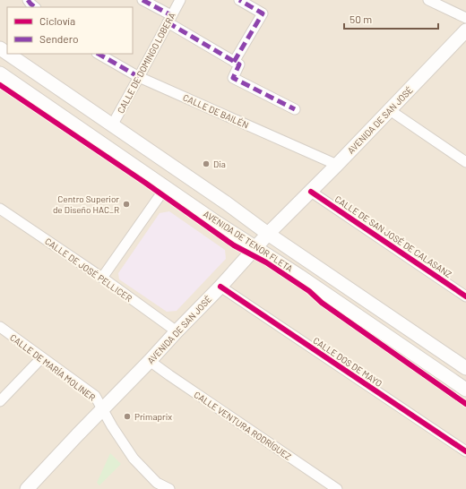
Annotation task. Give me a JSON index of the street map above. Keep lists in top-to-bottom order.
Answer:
{
  "streets": {
    "main road": ["AVENIDA DE SAN JOSÉ", "AVENIDA DE TENOR FLETA"],
    "street": [
      "CALLE DE DOMINGO LOBERA",
      "CALLE DE BAILÉN",
      "CALLE DE SAN JOSÉ DE CALASANZ",
      "CALLE DE JOSÉ PELLICER",
      "CALLE DOS DE MAYO",
      "CALLE DE MARÍA MOLINER",
      "CALLE VENTURA RODRÍGUEZ"
    ]
  },
  "crossings": [
    ["CALLE DE DOMINGO LOBERA", "CALLE DE BAILÉN"],
    ["CALLE DE DOMINGO LOBERA", "AVENIDA DE TENOR FLETA"],
    ["CALLE DE BAILÉN", "AVENIDA DE SAN JOSÉ"],
    ["AVENIDA DE SAN JOSÉ", "CALLE DE SAN JOSÉ DE CALASANZ"],
    ["AVENIDA DE SAN JOSÉ", "AVENIDA DE TENOR FLETA"],
    ["AVENIDA DE SAN JOSÉ", "CALLE DE JOSÉ PELLICER"],
    ["AVENIDA DE SAN JOSÉ", "CALLE DOS DE MAYO"],
    ["AVENIDA DE SAN JOSÉ", "CALLE DE MARÍA MOLINER"],
    ["AVENIDA DE SAN JOSÉ", "CALLE VENTURA RODRÍGUEZ"]
  ],
  "places": ["Dia", "Centro Superior de Diseño HAC_R", "Primaprix"],
  "legend": ["Ciclovía", "Sendero"],
  "scale_bar": "50 m"
}
